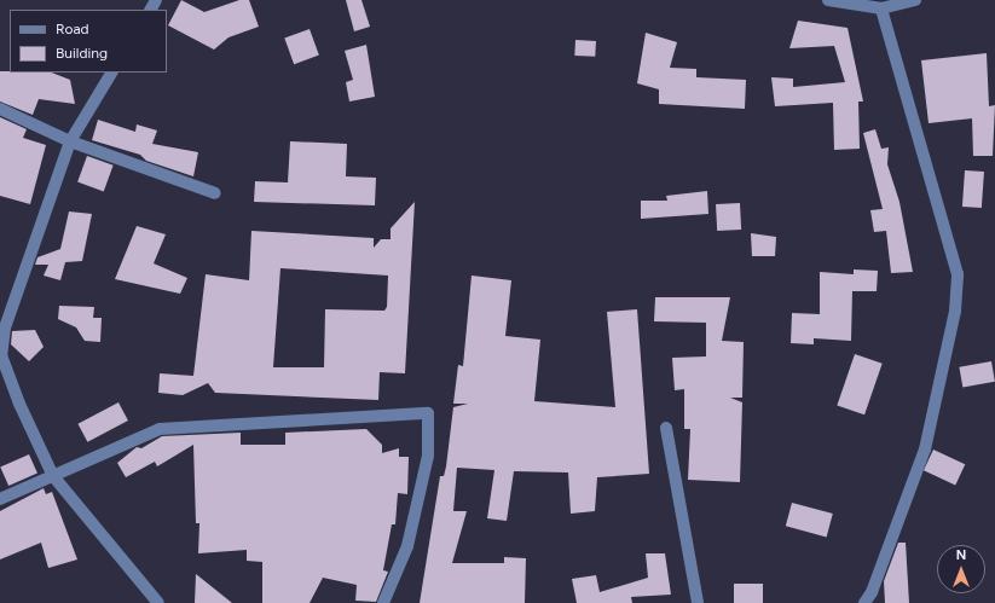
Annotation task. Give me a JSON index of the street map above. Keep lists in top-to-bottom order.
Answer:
{
  "legend": ["Road", "Building"],
  "north": "top"
}
